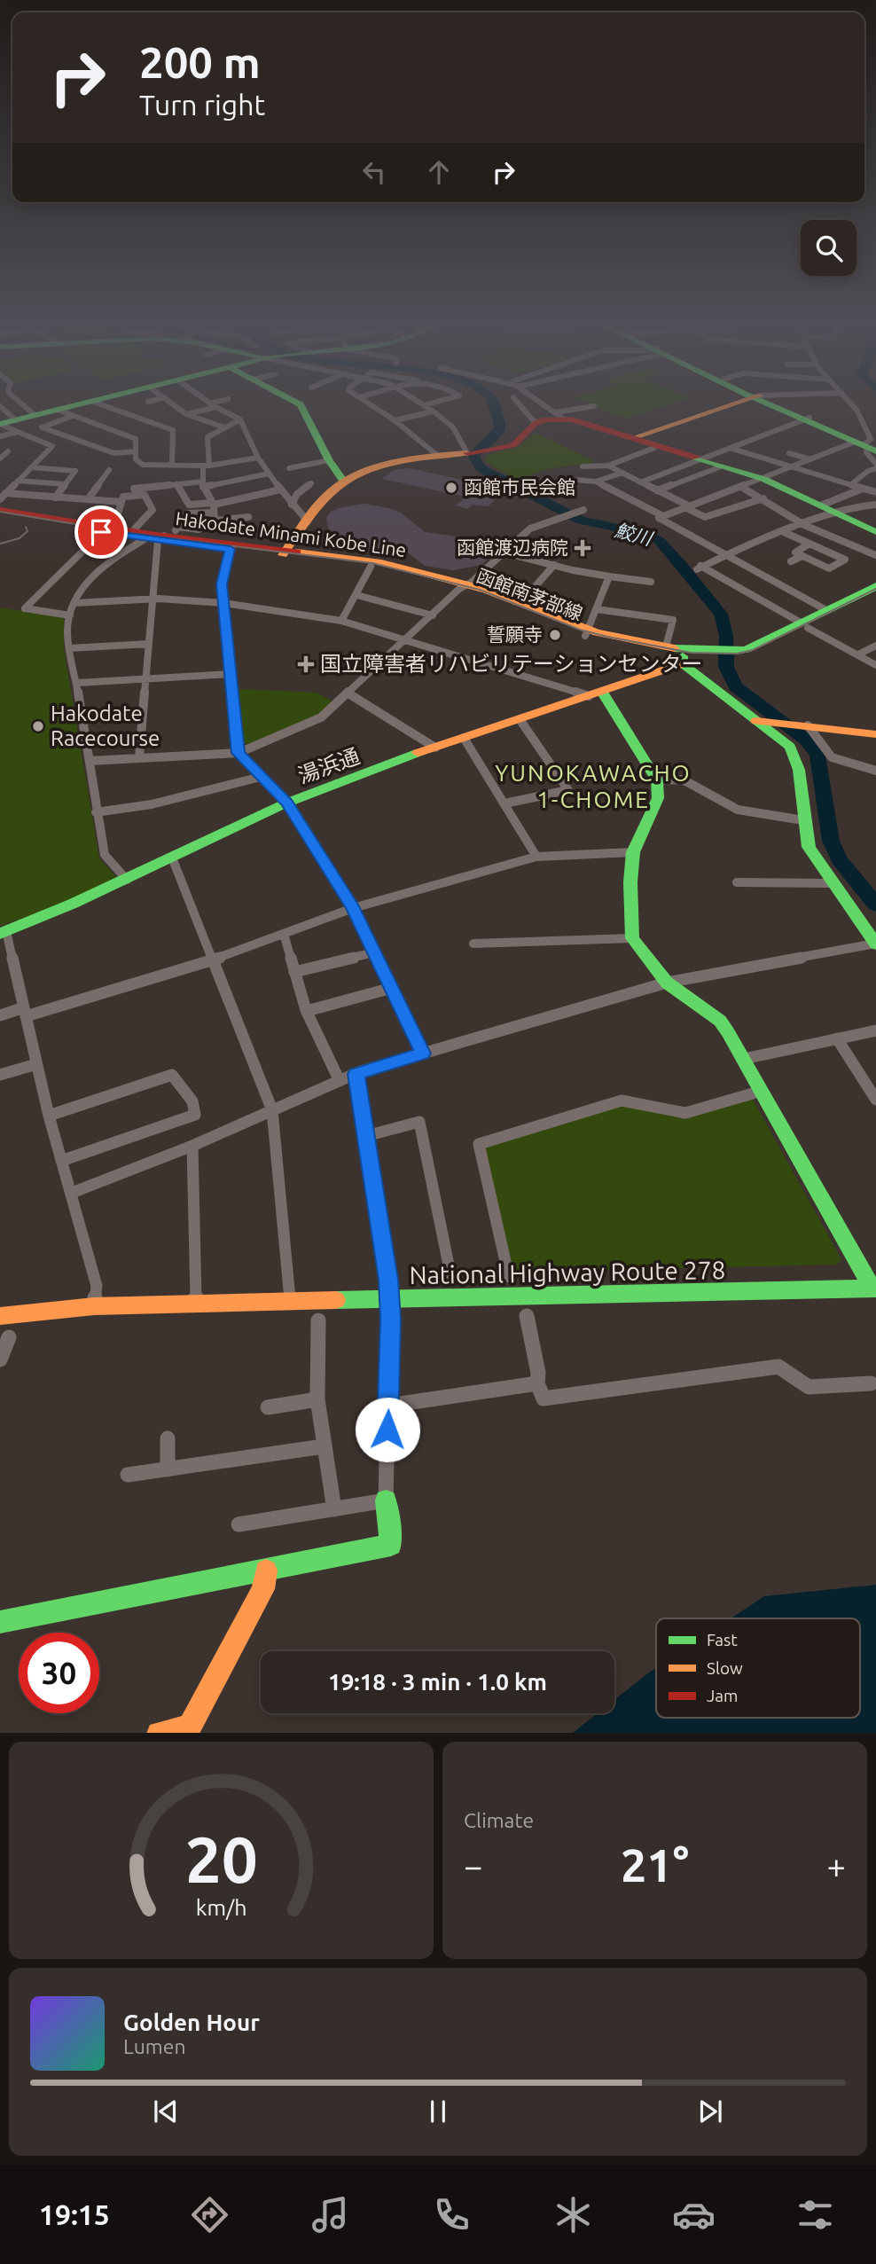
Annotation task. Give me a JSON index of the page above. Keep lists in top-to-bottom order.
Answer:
{
  "streets": {
    "main road": [
      "Hakodate Minami Kobe Line",
      "函館南茅部線",
      "湯浜通",
      "National Highway Route 278"
    ]
  },
  "crossings": [
    ["Hakodate Minami Kobe Line", "函館南茅部線"],
    ["Hakodate Minami Kobe Line", "湯浜通"],
    ["函館南茅部線", "湯浜通"]
  ],
  "districts": ["YUNOKAWACHO 1-CHOME"],
  "water": ["鮫川"],
  "places": {
    "other": ["函館市民会館", "誓願寺", "Hakodate Racecourse"],
    "health": ["函館渡辺病院", "国立障害者リハビリテーションセンター"]
  },
  "legend": ["Fast", "Slow", "Jam"],
  "page": {
    "turn": ["200 m", "Turn right"],
    "limit": "30",
    "trip": "19:18 · 3 min · 1.0 km",
    "tile": "Climate",
    "heat": ["−", "21°", "+"],
    "song": ["Golden Hour", "Lumen"],
    "tabs": "19:15",
    "gauge": ["20", "km/h"]
  }
}
